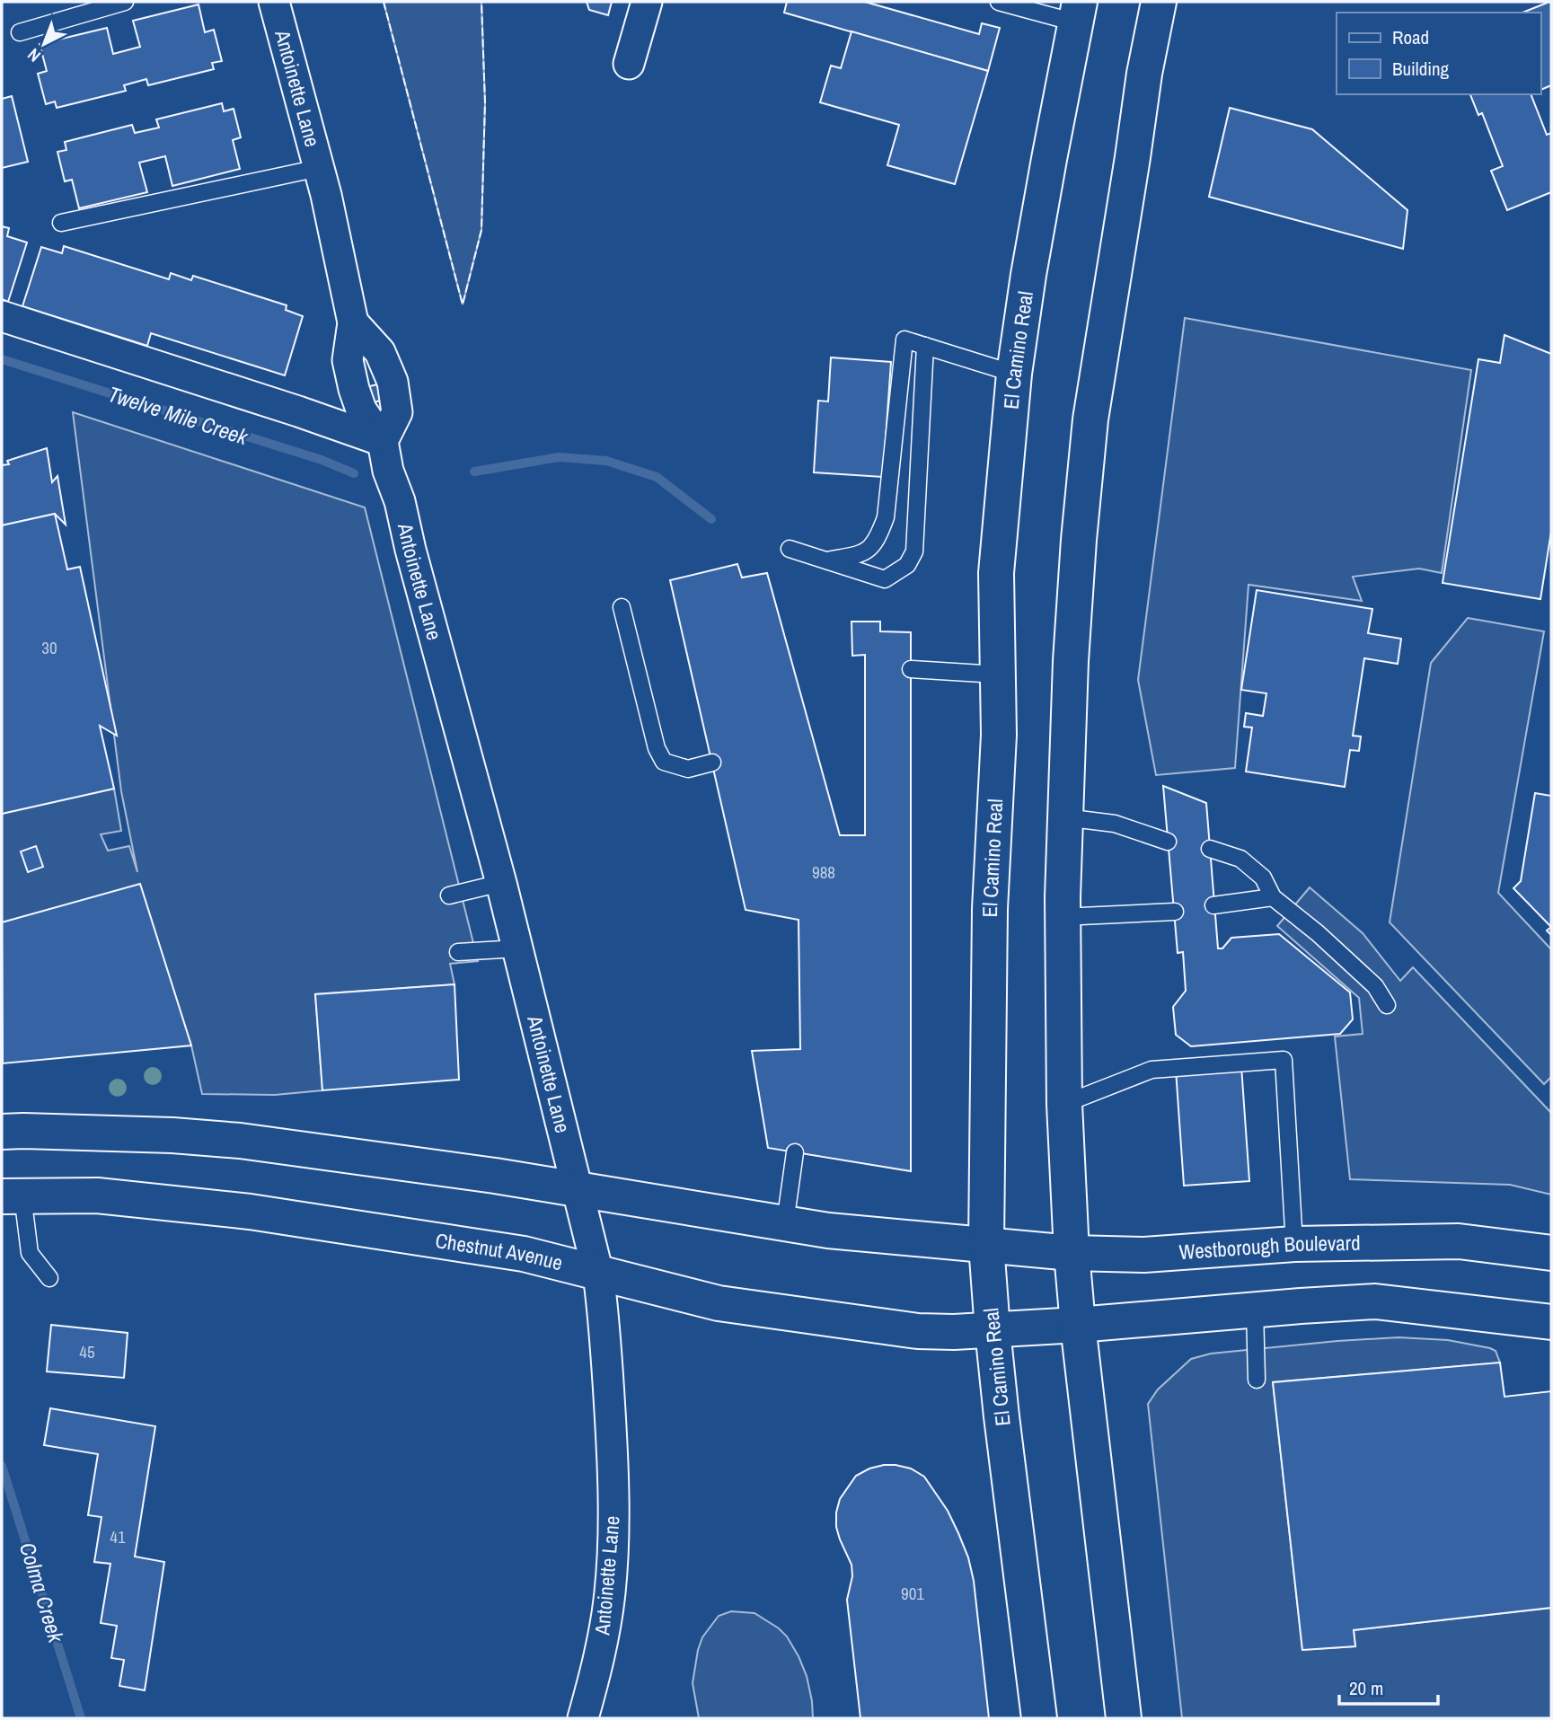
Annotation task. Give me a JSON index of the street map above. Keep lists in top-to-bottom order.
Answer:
{
  "streets": {
    "main road": ["El Camino Real", "Westborough Boulevard", "Chestnut Avenue"],
    "street": ["Antoinette Lane"]
  },
  "crossings": [
    ["Antoinette Lane", "Chestnut Avenue"],
    ["El Camino Real", "Westborough Boulevard"],
    ["El Camino Real", "Chestnut Avenue"]
  ],
  "water": ["Twelve Mile Creek", "Colma Creek"],
  "house_numbers": [
    "30",
    "988",
    "45",
    "41",
    "901"
  ],
  "legend": ["Road", "Building"],
  "scale_bar": "20 m",
  "north": "bottom left"
}
